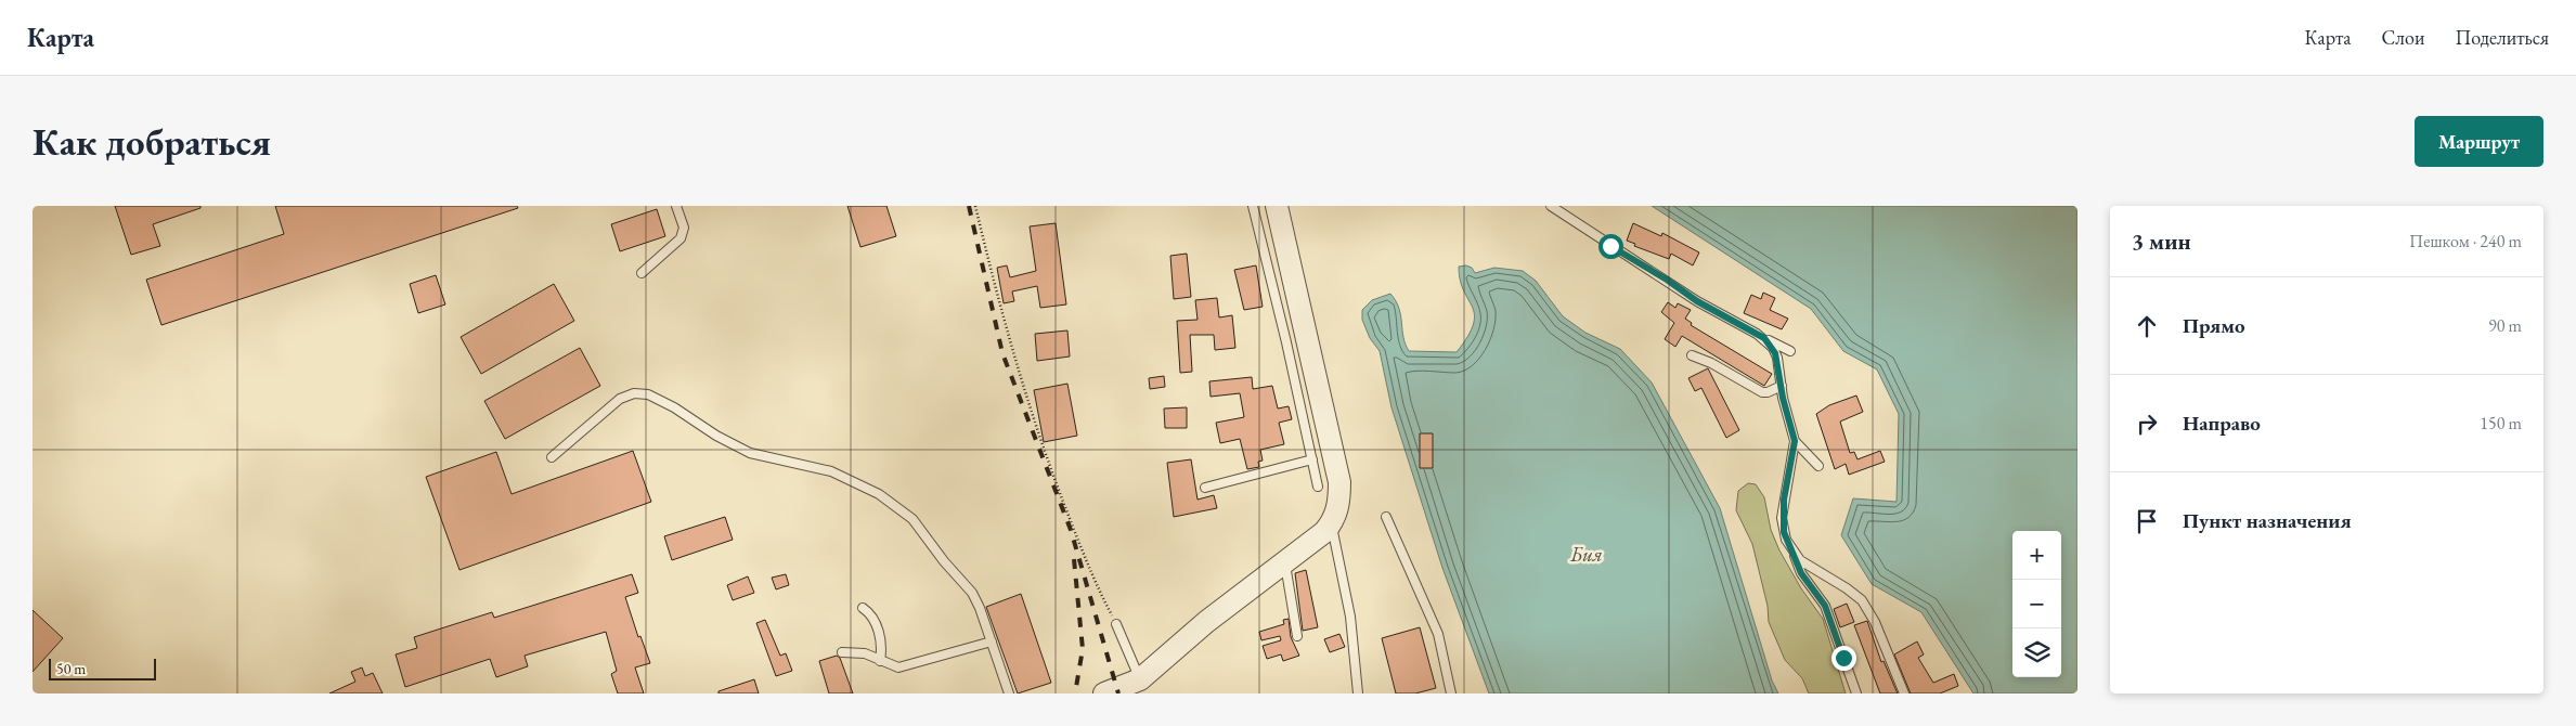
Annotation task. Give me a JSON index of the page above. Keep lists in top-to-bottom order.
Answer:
{
  "water": ["Бия"],
  "scale_bar": "50 m",
  "page": {
    "header": "Карта",
    "nav": ["Карта", "Слои", "Поделиться"],
    "buttons": "Маршрут",
    "title": "Как добраться",
    "heading": ["3 мин", "Пешком · 240 m"],
    "list": [
      ["Прямо", "90 m"],
      ["Направо", "150 m"],
      "Пункт назначения"
    ],
    "map_buttons": ["+", "−"],
    "scale": "50 m"
  }
}
